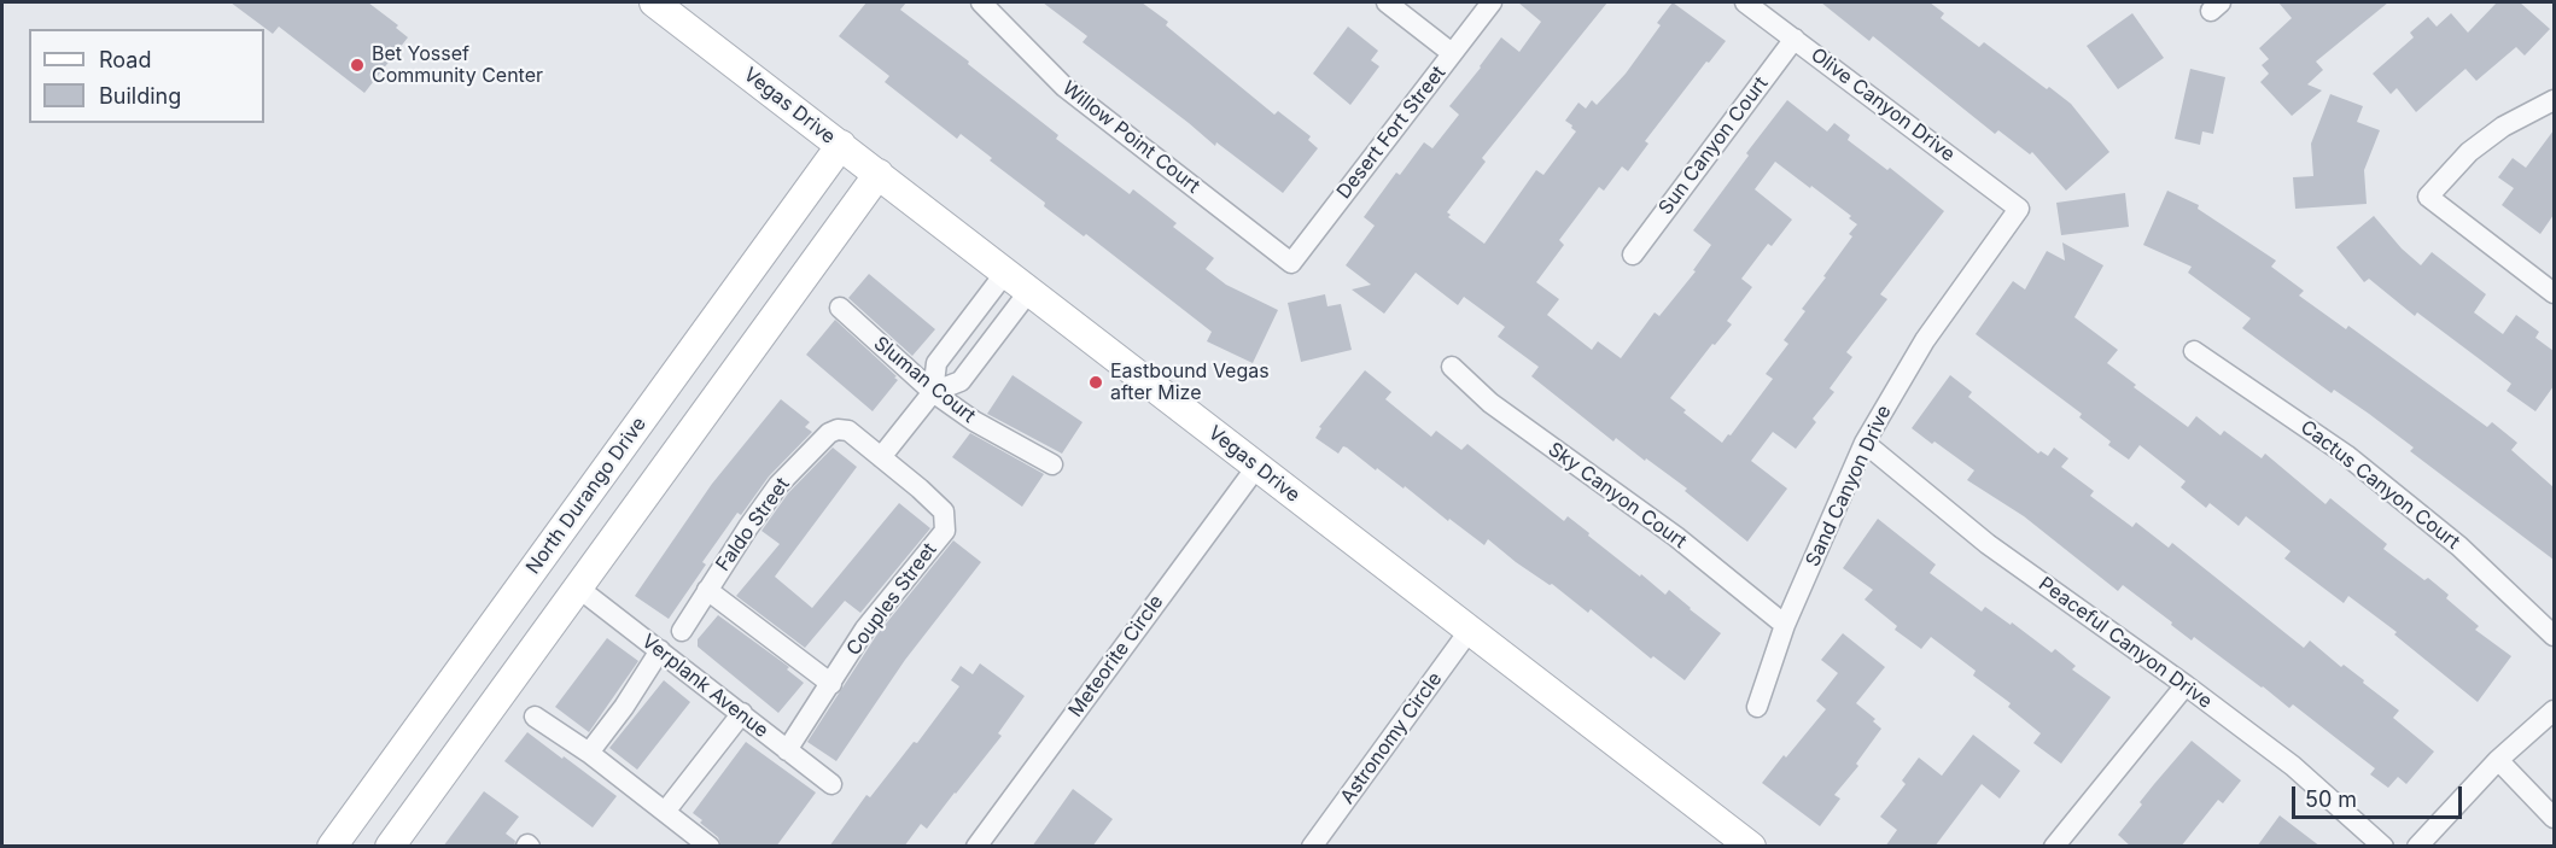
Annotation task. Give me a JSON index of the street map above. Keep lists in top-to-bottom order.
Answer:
{
  "streets": {
    "main road": ["Vegas Drive", "North Durango Drive"],
    "street": [
      "Olive Canyon Drive",
      "Desert Fort Street",
      "Willow Point Court",
      "Sun Canyon Court",
      "Sluman Court",
      "Cactus Canyon Court",
      "Sand Canyon Drive",
      "Sky Canyon Court",
      "Faldo Street",
      "Couples Street",
      "Peaceful Canyon Drive",
      "Meteorite Circle",
      "Verplank Avenue",
      "Astronomy Circle"
    ]
  },
  "crossings": [
    ["Olive Canyon Drive", "Sun Canyon Court"],
    ["Olive Canyon Drive", "Sand Canyon Drive"],
    ["Vegas Drive", "North Durango Drive"],
    ["Vegas Drive", "Meteorite Circle"],
    ["Vegas Drive", "Astronomy Circle"],
    ["Desert Fort Street", "Willow Point Court"],
    ["Sand Canyon Drive", "Sky Canyon Court"],
    ["Sand Canyon Drive", "Peaceful Canyon Drive"],
    ["Faldo Street", "Couples Street"],
    ["Couples Street", "Verplank Avenue"]
  ],
  "places": ["Bet Yossef Community Center", "Eastbound Vegas after Mize"],
  "legend": ["Road", "Building"],
  "scale_bar": "50 m"
}
